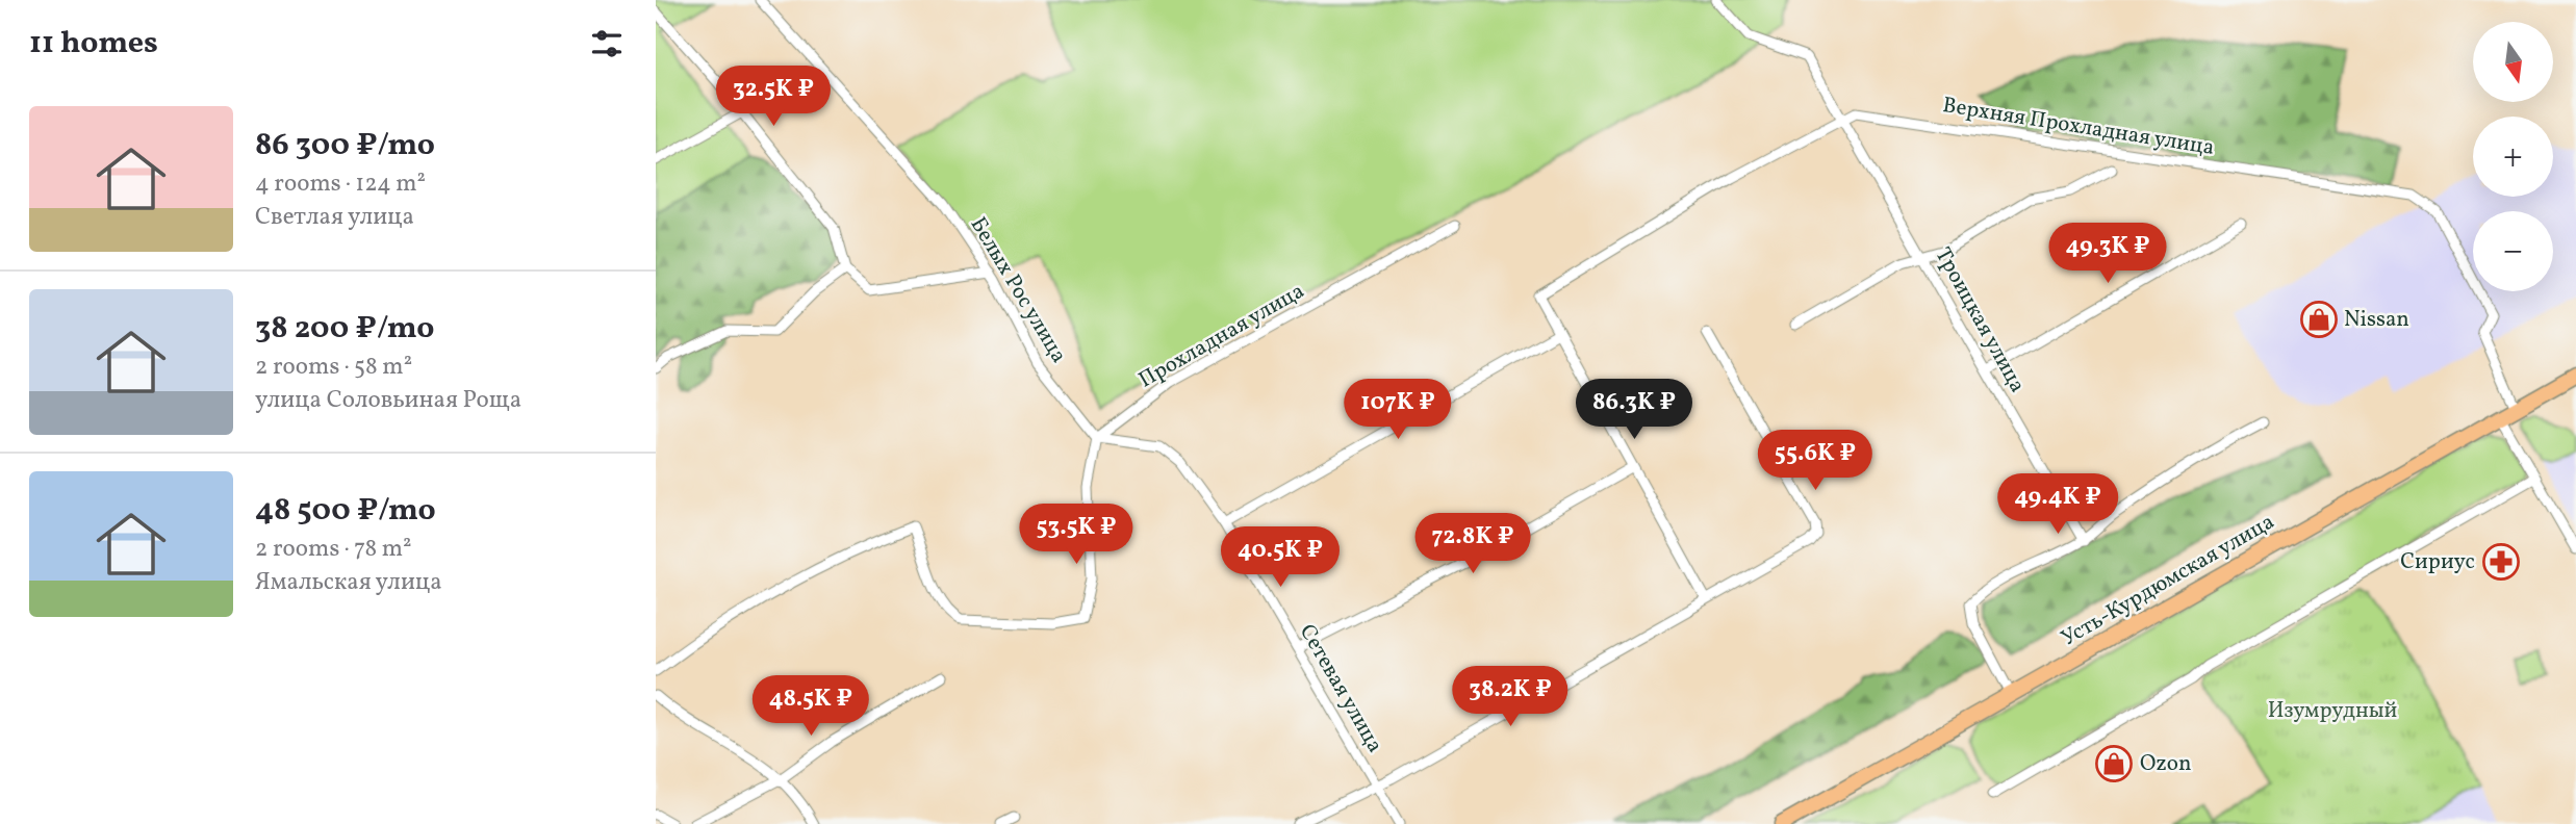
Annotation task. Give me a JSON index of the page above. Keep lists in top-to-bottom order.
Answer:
{
  "streets": {
    "main road": ["Усть-Курдюмская улица"],
    "street": [
      "Верхняя Прохладная улица",
      "Белых Рос улица",
      "Троицкая улица",
      "Прохладная улица",
      "Сетевая улица"
    ]
  },
  "crossings": [
    ["Верхняя Прохладная улица", "Троицкая улица"],
    ["Верхняя Прохладная улица", "Усть-Курдюмская улица"],
    ["Белых Рос улица", "Прохладная улица"],
    ["Белых Рос улица", "Сетевая улица"],
    ["Прохладная улица", "Сетевая улица"]
  ],
  "parks": ["Изумрудный"],
  "places": {
    "shop": ["Nissan", "Ozon"],
    "pharmacy": ["Сириус"]
  },
  "north": "bottom",
  "page": {
    "heading": "11 homes",
    "map_buttons": ["+", "−"],
    "price": [
      "32.5K ₽",
      "49.3K ₽",
      "107K ₽",
      "86.3K ₽",
      "55.6K ₽",
      "49.4K ₽",
      "53.5K ₽",
      "72.8K ₽",
      "40.5K ₽",
      "38.2K ₽",
      "48.5K ₽"
    ],
    "list": [
      {
        "name": "86 300 ₽/mo",
        "note": "4 rooms · 124 m² · Светлая улица"
      },
      {
        "name": "38 200 ₽/mo",
        "note": "2 rooms · 58 m² · улица Соловьиная Роща"
      },
      {
        "name": "48 500 ₽/mo",
        "note": "2 rooms · 78 m² · Ямальская улица"
      }
    ]
  }
}
